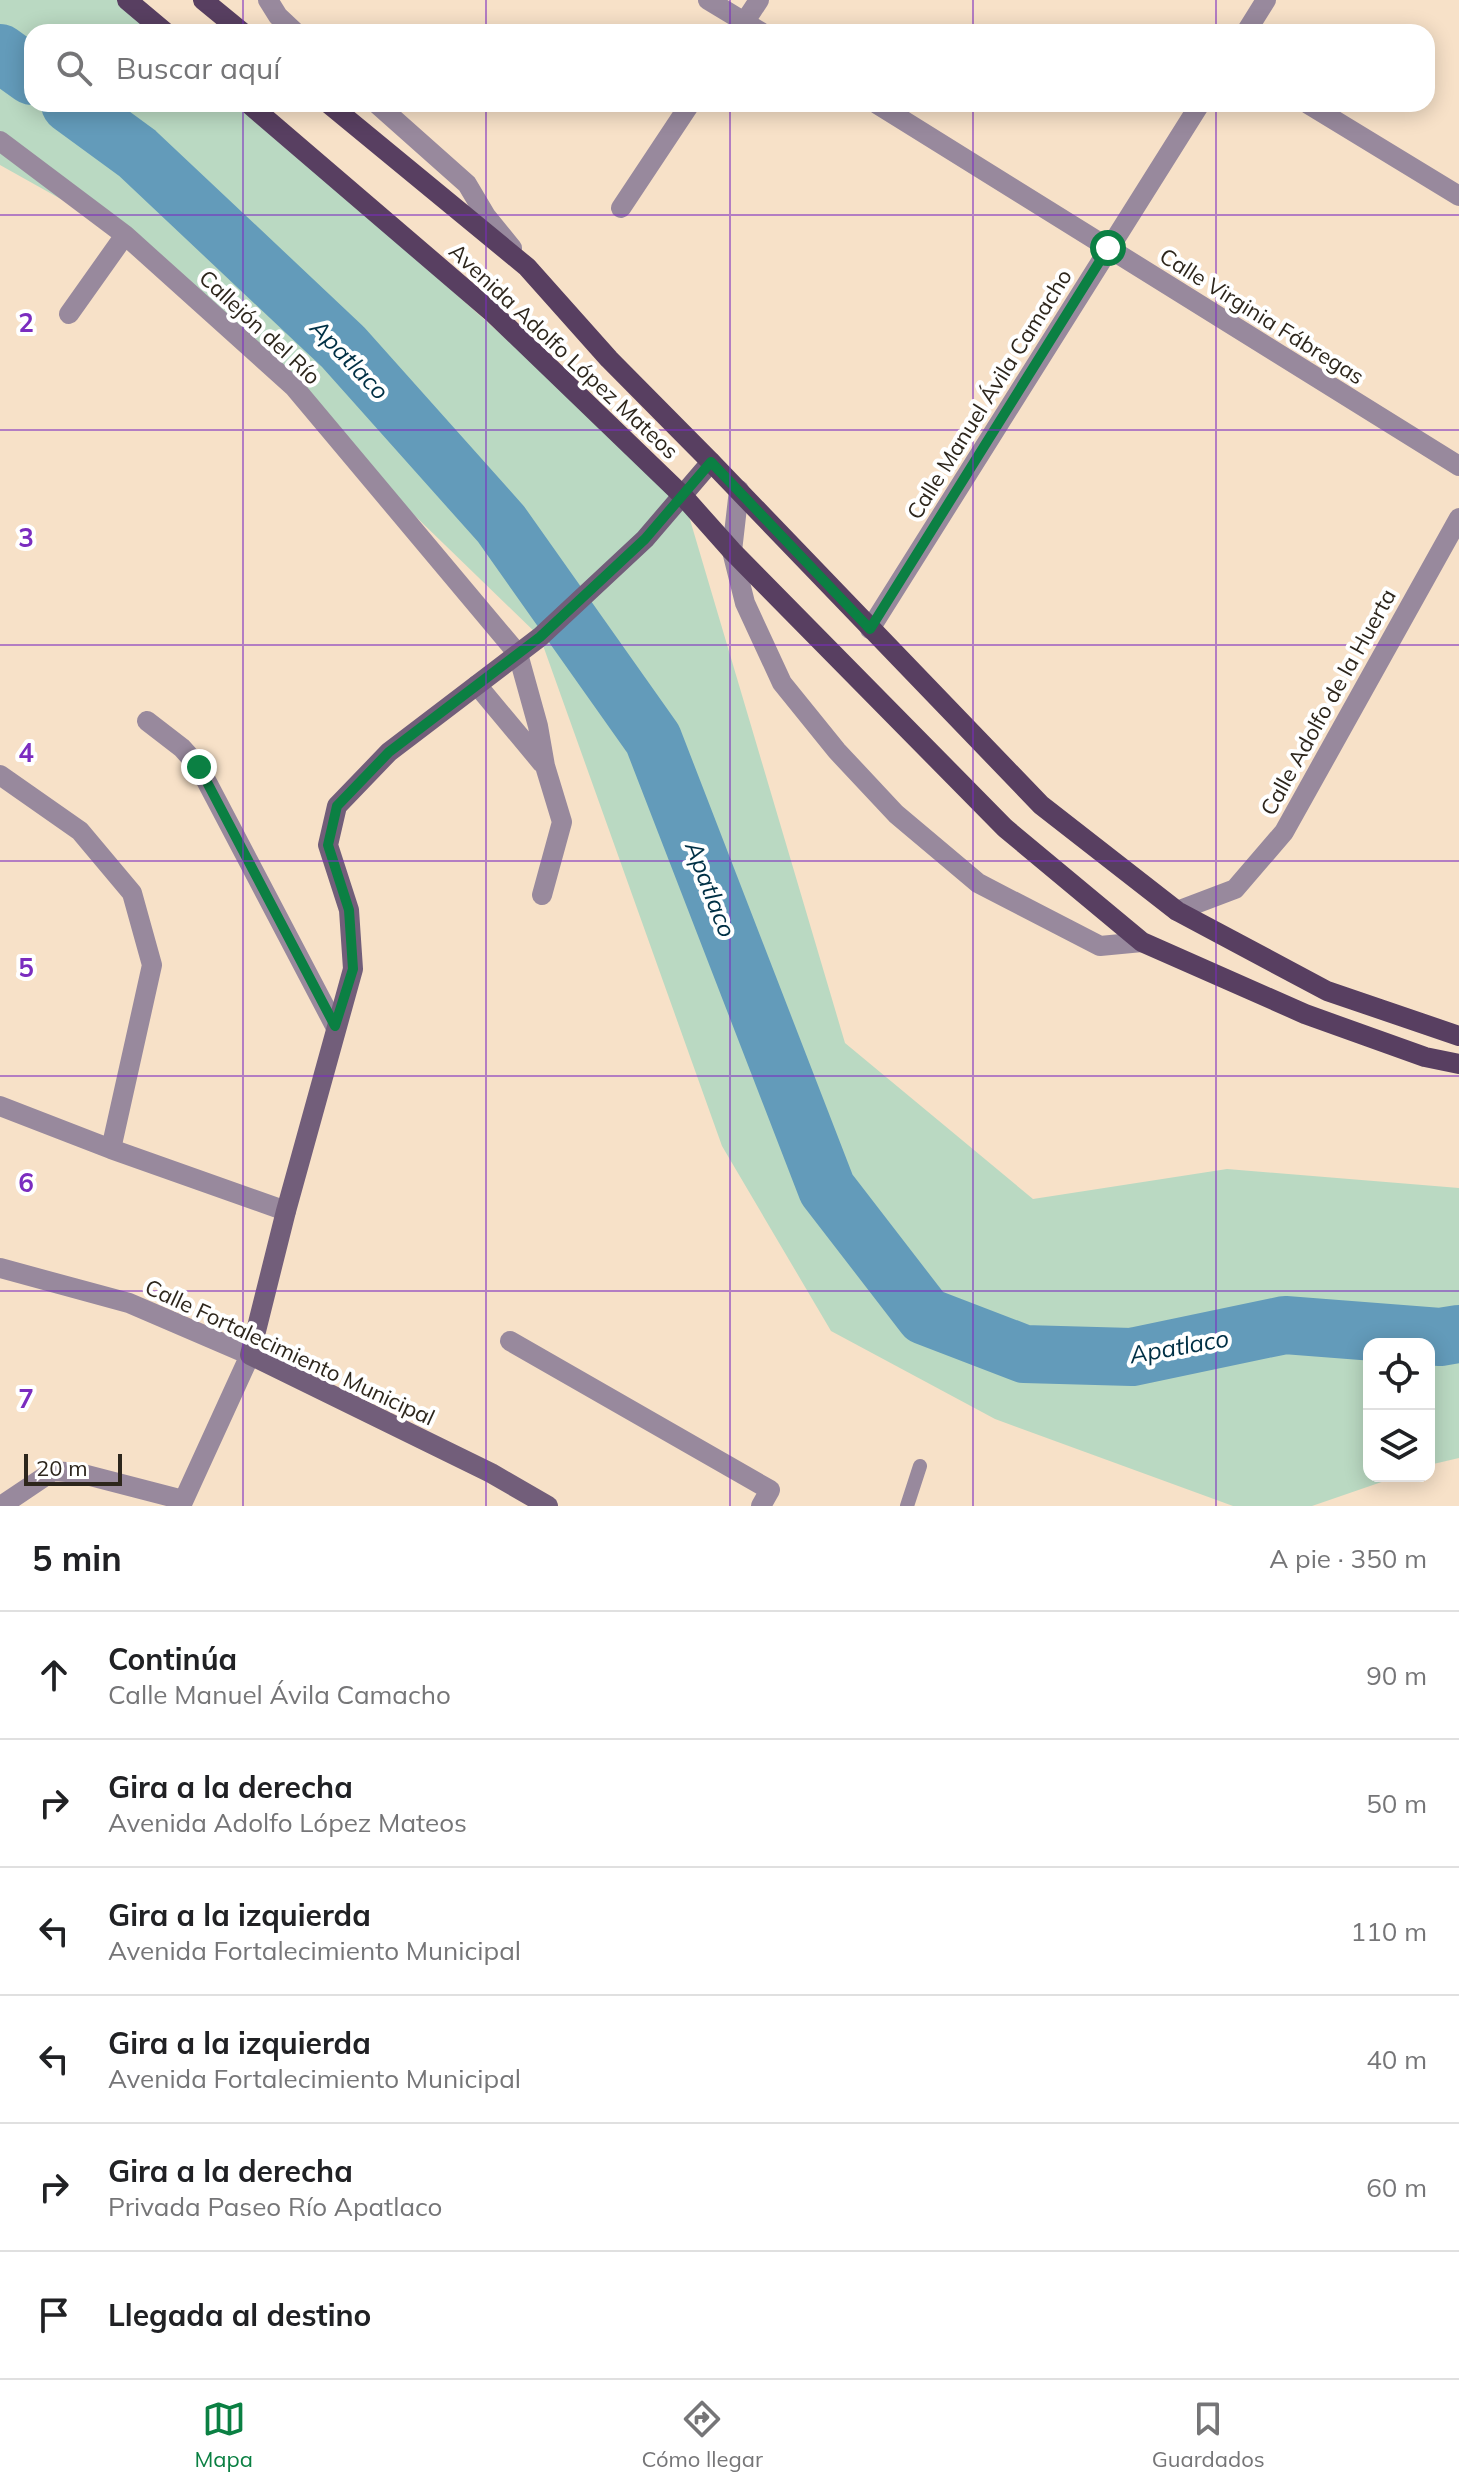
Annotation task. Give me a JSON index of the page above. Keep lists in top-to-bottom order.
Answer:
{
  "streets": {
    "main road": ["Avenida Adolfo López Mateos", "Calle Fortalecimiento Municipal"],
    "street": [
      "Calle Virginia Fábregas",
      "Callejón del Río",
      "Calle Manuel Ávila Camacho",
      "Calle Adolfo de la Huerta"
    ]
  },
  "crossings": [
    ["Calle Virginia Fábregas", "Calle Manuel Ávila Camacho"],
    ["Avenida Adolfo López Mateos", "Calle Manuel Ávila Camacho"],
    ["Avenida Adolfo López Mateos", "Calle Adolfo de la Huerta"]
  ],
  "water": ["Apatlaco"],
  "scale_bar": "20 m",
  "page": {
    "search": "Buscar aquí",
    "scale": "20 m",
    "heading": ["5 min", "A pie · 350 m"],
    "list": [
      ["Continúa", "Calle Manuel Ávila Camacho", "90 m"],
      ["Gira a la derecha", "Avenida Adolfo López Mateos", "50 m"],
      ["Gira a la izquierda", "Avenida Fortalecimiento Municipal", "110 m"],
      ["Gira a la izquierda", "Avenida Fortalecimiento Municipal", "40 m"],
      ["Gira a la derecha", "Privada Paseo Río Apatlaco", "60 m"],
      "Llegada al destino"
    ],
    "nav": ["Mapa", "Cómo llegar", "Guardados"]
  },
  "grid": {
    "rows": [
      "2",
      "3",
      "4",
      "5",
      "6",
      "7"
    ]
  }
}
